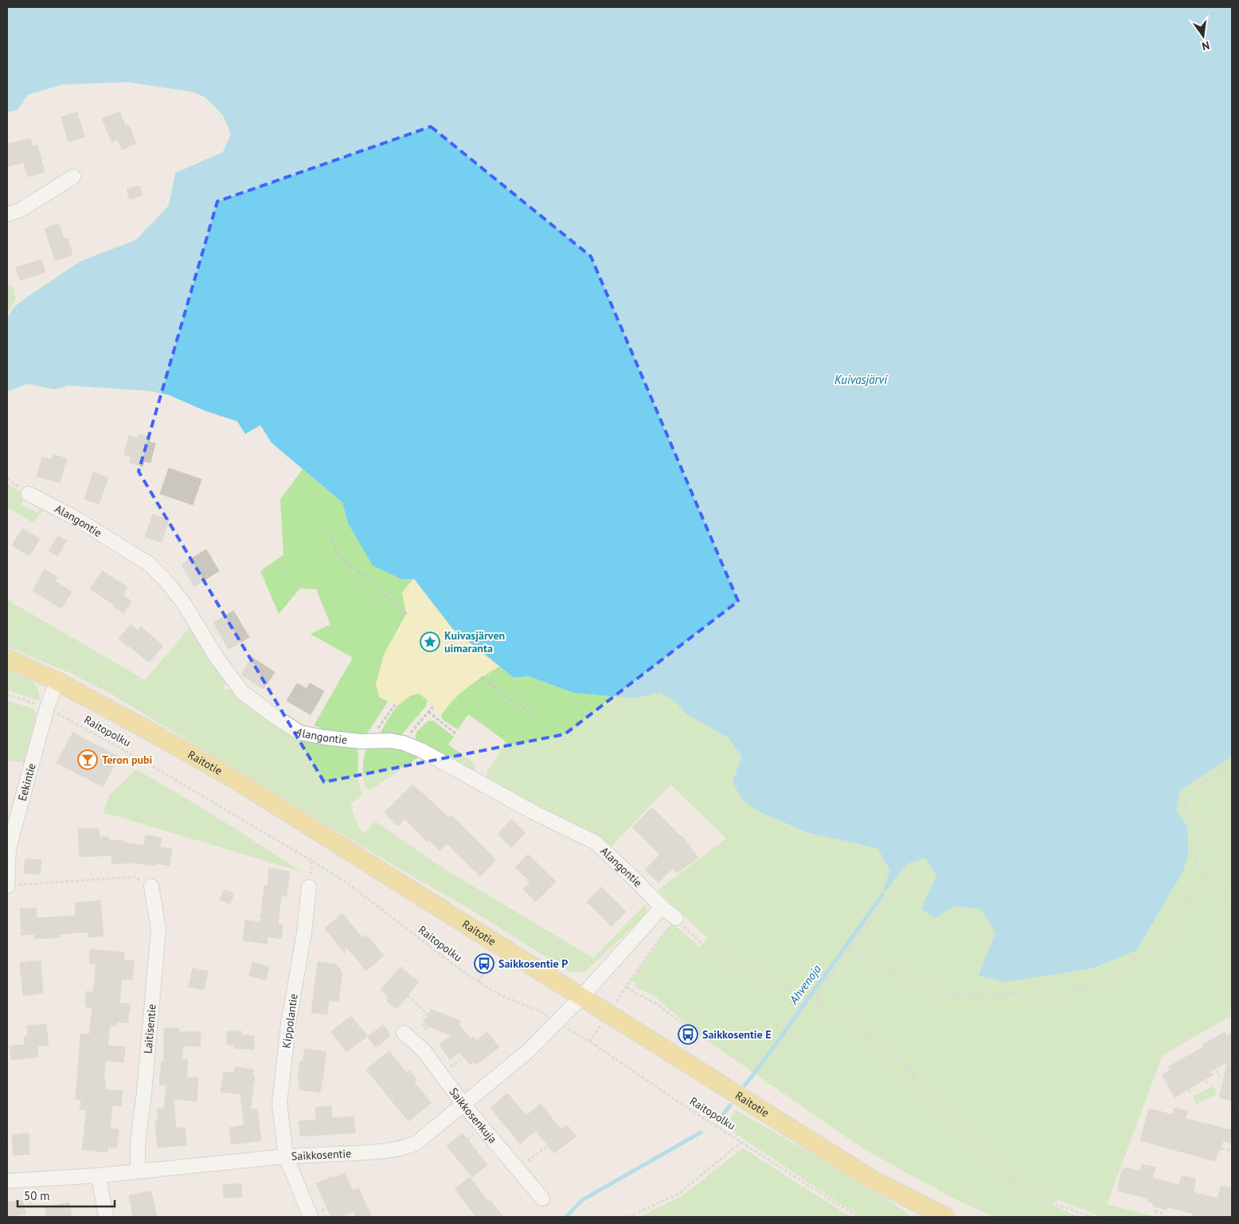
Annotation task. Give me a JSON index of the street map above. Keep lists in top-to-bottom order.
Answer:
{
  "streets": {
    "main road": ["Raitotie"],
    "street": [
      "Alangontie",
      "Eekintie",
      "Kippolantie",
      "Laitisentie",
      "Saikkosenkuja",
      "Saikkosentie"
    ],
    "path": ["Raitopolku"]
  },
  "crossings": [
    ["Raitopolku", "Eekintie"],
    ["Raitopolku", "Saikkosentie"],
    ["Raitotie", "Eekintie"],
    ["Raitotie", "Saikkosentie"],
    ["Kippolantie", "Saikkosentie"],
    ["Laitisentie", "Saikkosentie"],
    ["Saikkosenkuja", "Saikkosentie"]
  ],
  "water": ["Kuivasjärvi", "Ahvenoja"],
  "places": {
    "place": ["Kuivasjärven uimaranta"],
    "bar": ["Teron pubi"],
    "bus stop": ["Saikkosentie P", "Saikkosentie E"]
  },
  "scale_bar": "50 m",
  "north": "bottom"
}
